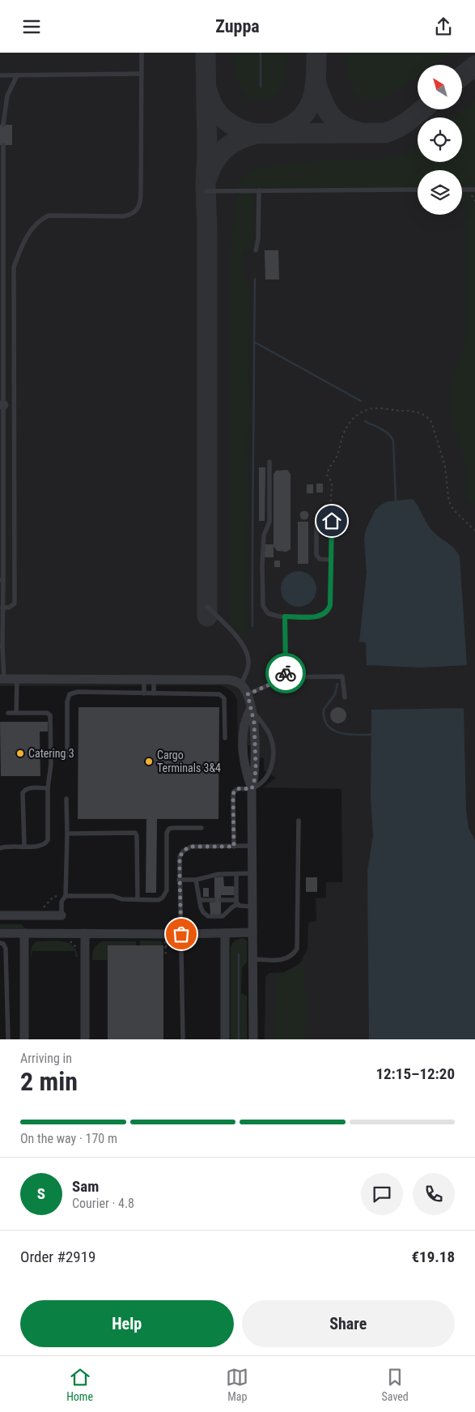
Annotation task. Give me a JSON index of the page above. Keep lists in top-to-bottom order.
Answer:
{
  "places": ["Catering 3", "Cargo Terminals 3&4"],
  "north": "top left",
  "page": {
    "header": "Zuppa",
    "heading": ["2 min", "Arriving in", "12:15–12:20"],
    "panel": [
      "Sam",
      "Courier · 4.8",
      "Order #2919",
      "€19.18"
    ],
    "bar": "On the way · 170 m",
    "round": "S",
    "buttons": ["Help", "Share"],
    "tabs": ["Home", "Map", "Saved"]
  }
}
